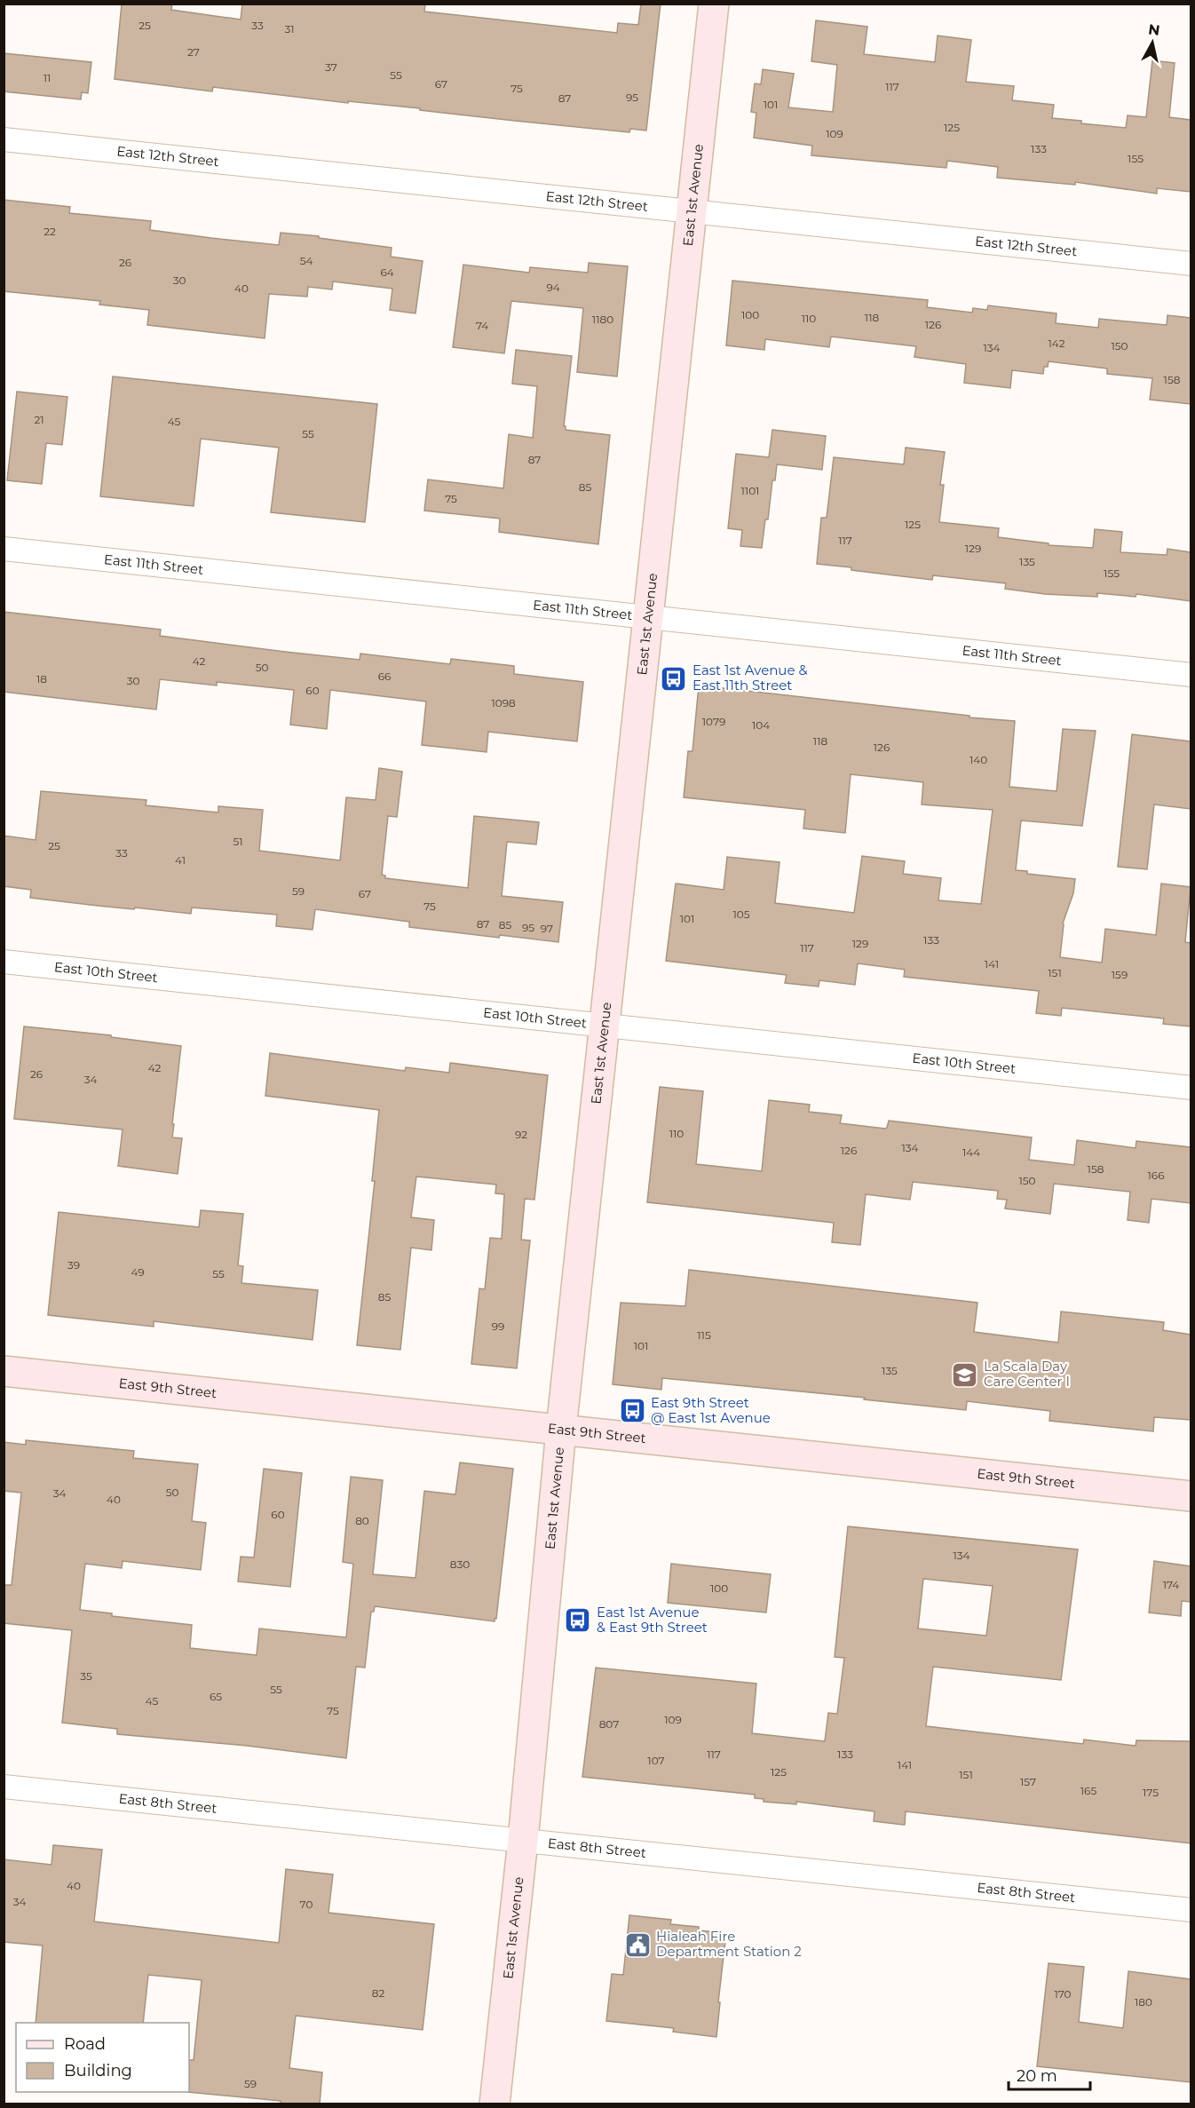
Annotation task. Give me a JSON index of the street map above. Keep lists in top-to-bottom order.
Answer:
{
  "streets": {
    "street": [
      "East 12th Street",
      "East 1st Avenue",
      "East 11th Street",
      "East 10th Street",
      "East 9th Street",
      "East 8th Street"
    ]
  },
  "crossings": [
    ["East 12th Street", "East 1st Avenue"],
    ["East 1st Avenue", "East 11th Street"],
    ["East 1st Avenue", "East 10th Street"],
    ["East 1st Avenue", "East 9th Street"],
    ["East 1st Avenue", "East 8th Street"]
  ],
  "places": {
    "bus stop": ["East 1st Avenue & East 11th Street", "East 9th Street @ East 1st Avenue", "East 1st Avenue & East 9th Street"],
    "school or university": ["La Scala Day Care Center I"],
    "public building": ["Hialeah Fire Department Station 2"]
  },
  "house_numbers": [
    "25",
    "33",
    "31",
    "27",
    "37",
    "55",
    "11",
    "67",
    "117",
    "75",
    "95",
    "87",
    "101",
    "125",
    "109",
    "133",
    "155",
    "22",
    "54",
    "26",
    "64",
    "30",
    "94",
    "40",
    "100",
    "118",
    "110",
    "1180",
    "126",
    "74",
    "142",
    "150",
    "134",
    "158",
    "21",
    "45",
    "55",
    "87",
    "85",
    "1101",
    "75",
    "125",
    "117",
    "129",
    "135",
    "155",
    "42",
    "50",
    "66",
    "18",
    "30",
    "60",
    "1098",
    "1079",
    "104",
    "118",
    "126",
    "140",
    "51",
    "25",
    "33",
    "41",
    "59",
    "67",
    "75",
    "105",
    "101",
    "87",
    "85",
    "95",
    "97",
    "133",
    "129",
    "117",
    "141",
    "151",
    "159",
    "42",
    "26",
    "34",
    "110",
    "92",
    "134",
    "126",
    "144",
    "158",
    "166",
    "150",
    "39",
    "49",
    "55",
    "85",
    "99",
    "115",
    "101",
    "135",
    "50",
    "34",
    "40",
    "60",
    "80",
    "134",
    "830",
    "174",
    "100",
    "35",
    "55",
    "65",
    "45",
    "75",
    "109",
    "807",
    "117",
    "133",
    "107",
    "141",
    "125",
    "151",
    "157",
    "165",
    "175",
    "40",
    "34",
    "70",
    "82",
    "170",
    "180",
    "59"
  ],
  "legend": ["Road", "Building"],
  "scale_bar": "20 m",
  "north": "top"
}
